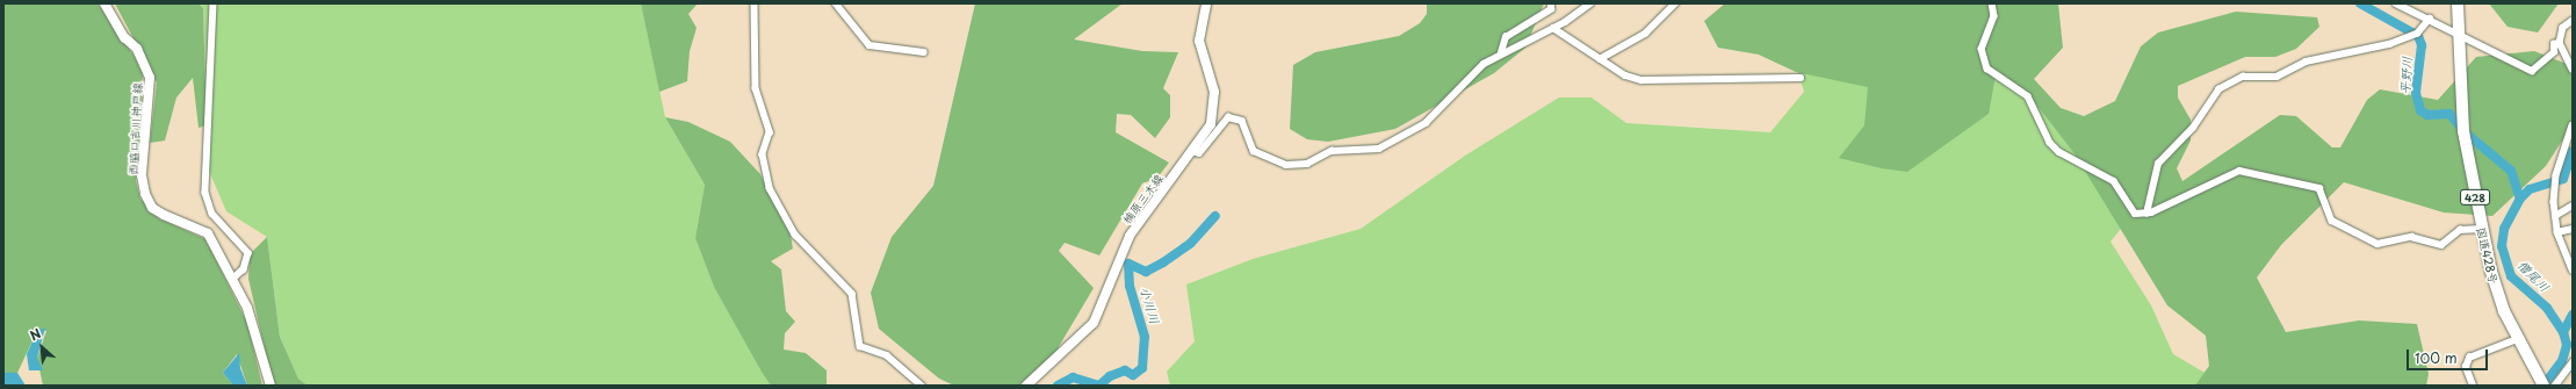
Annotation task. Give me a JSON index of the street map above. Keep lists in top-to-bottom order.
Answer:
{
  "streets": {
    "highway": ["428", "国道428号"],
    "main road": ["西脇口吉川神戸線", "楠原三木線"]
  },
  "water": ["平野川", "僧尾川", "小川川"],
  "scale_bar": "100 m",
  "north": "top left"
}
